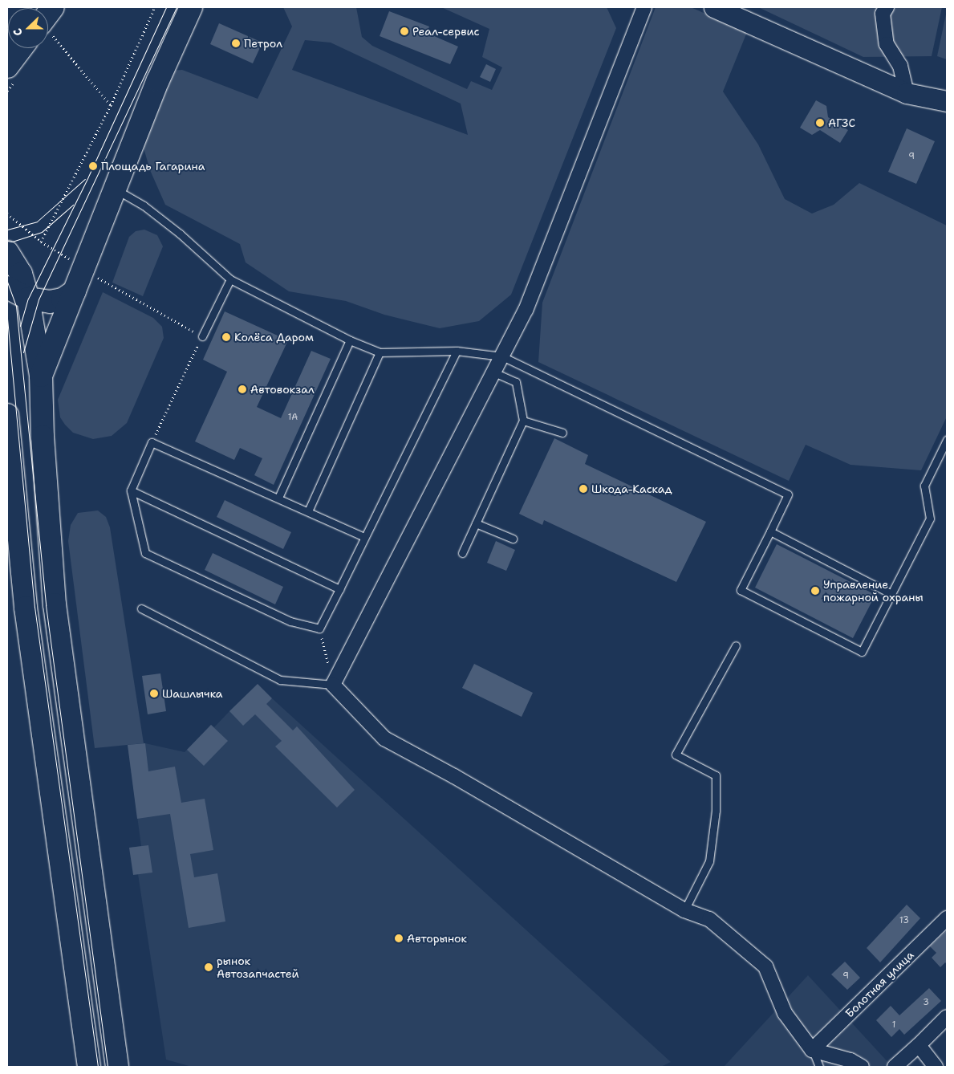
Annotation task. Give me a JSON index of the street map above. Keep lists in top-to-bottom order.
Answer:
{
  "streets": {
    "street": ["Болотная улица"]
  },
  "places": [
    "Реал-сервис",
    "Петрол",
    "АГЗС",
    "Площадь Гагарина",
    "Колёса Даром",
    "Автовокзал",
    "Шкода-Каскад",
    "Управление пожарной охраны",
    "Шашлычка",
    "Авторынок",
    "рынок Автозапчастей"
  ],
  "house_numbers": [
    "9",
    "1А",
    "13",
    "9",
    "3",
    "1"
  ],
  "north": "left"
}
